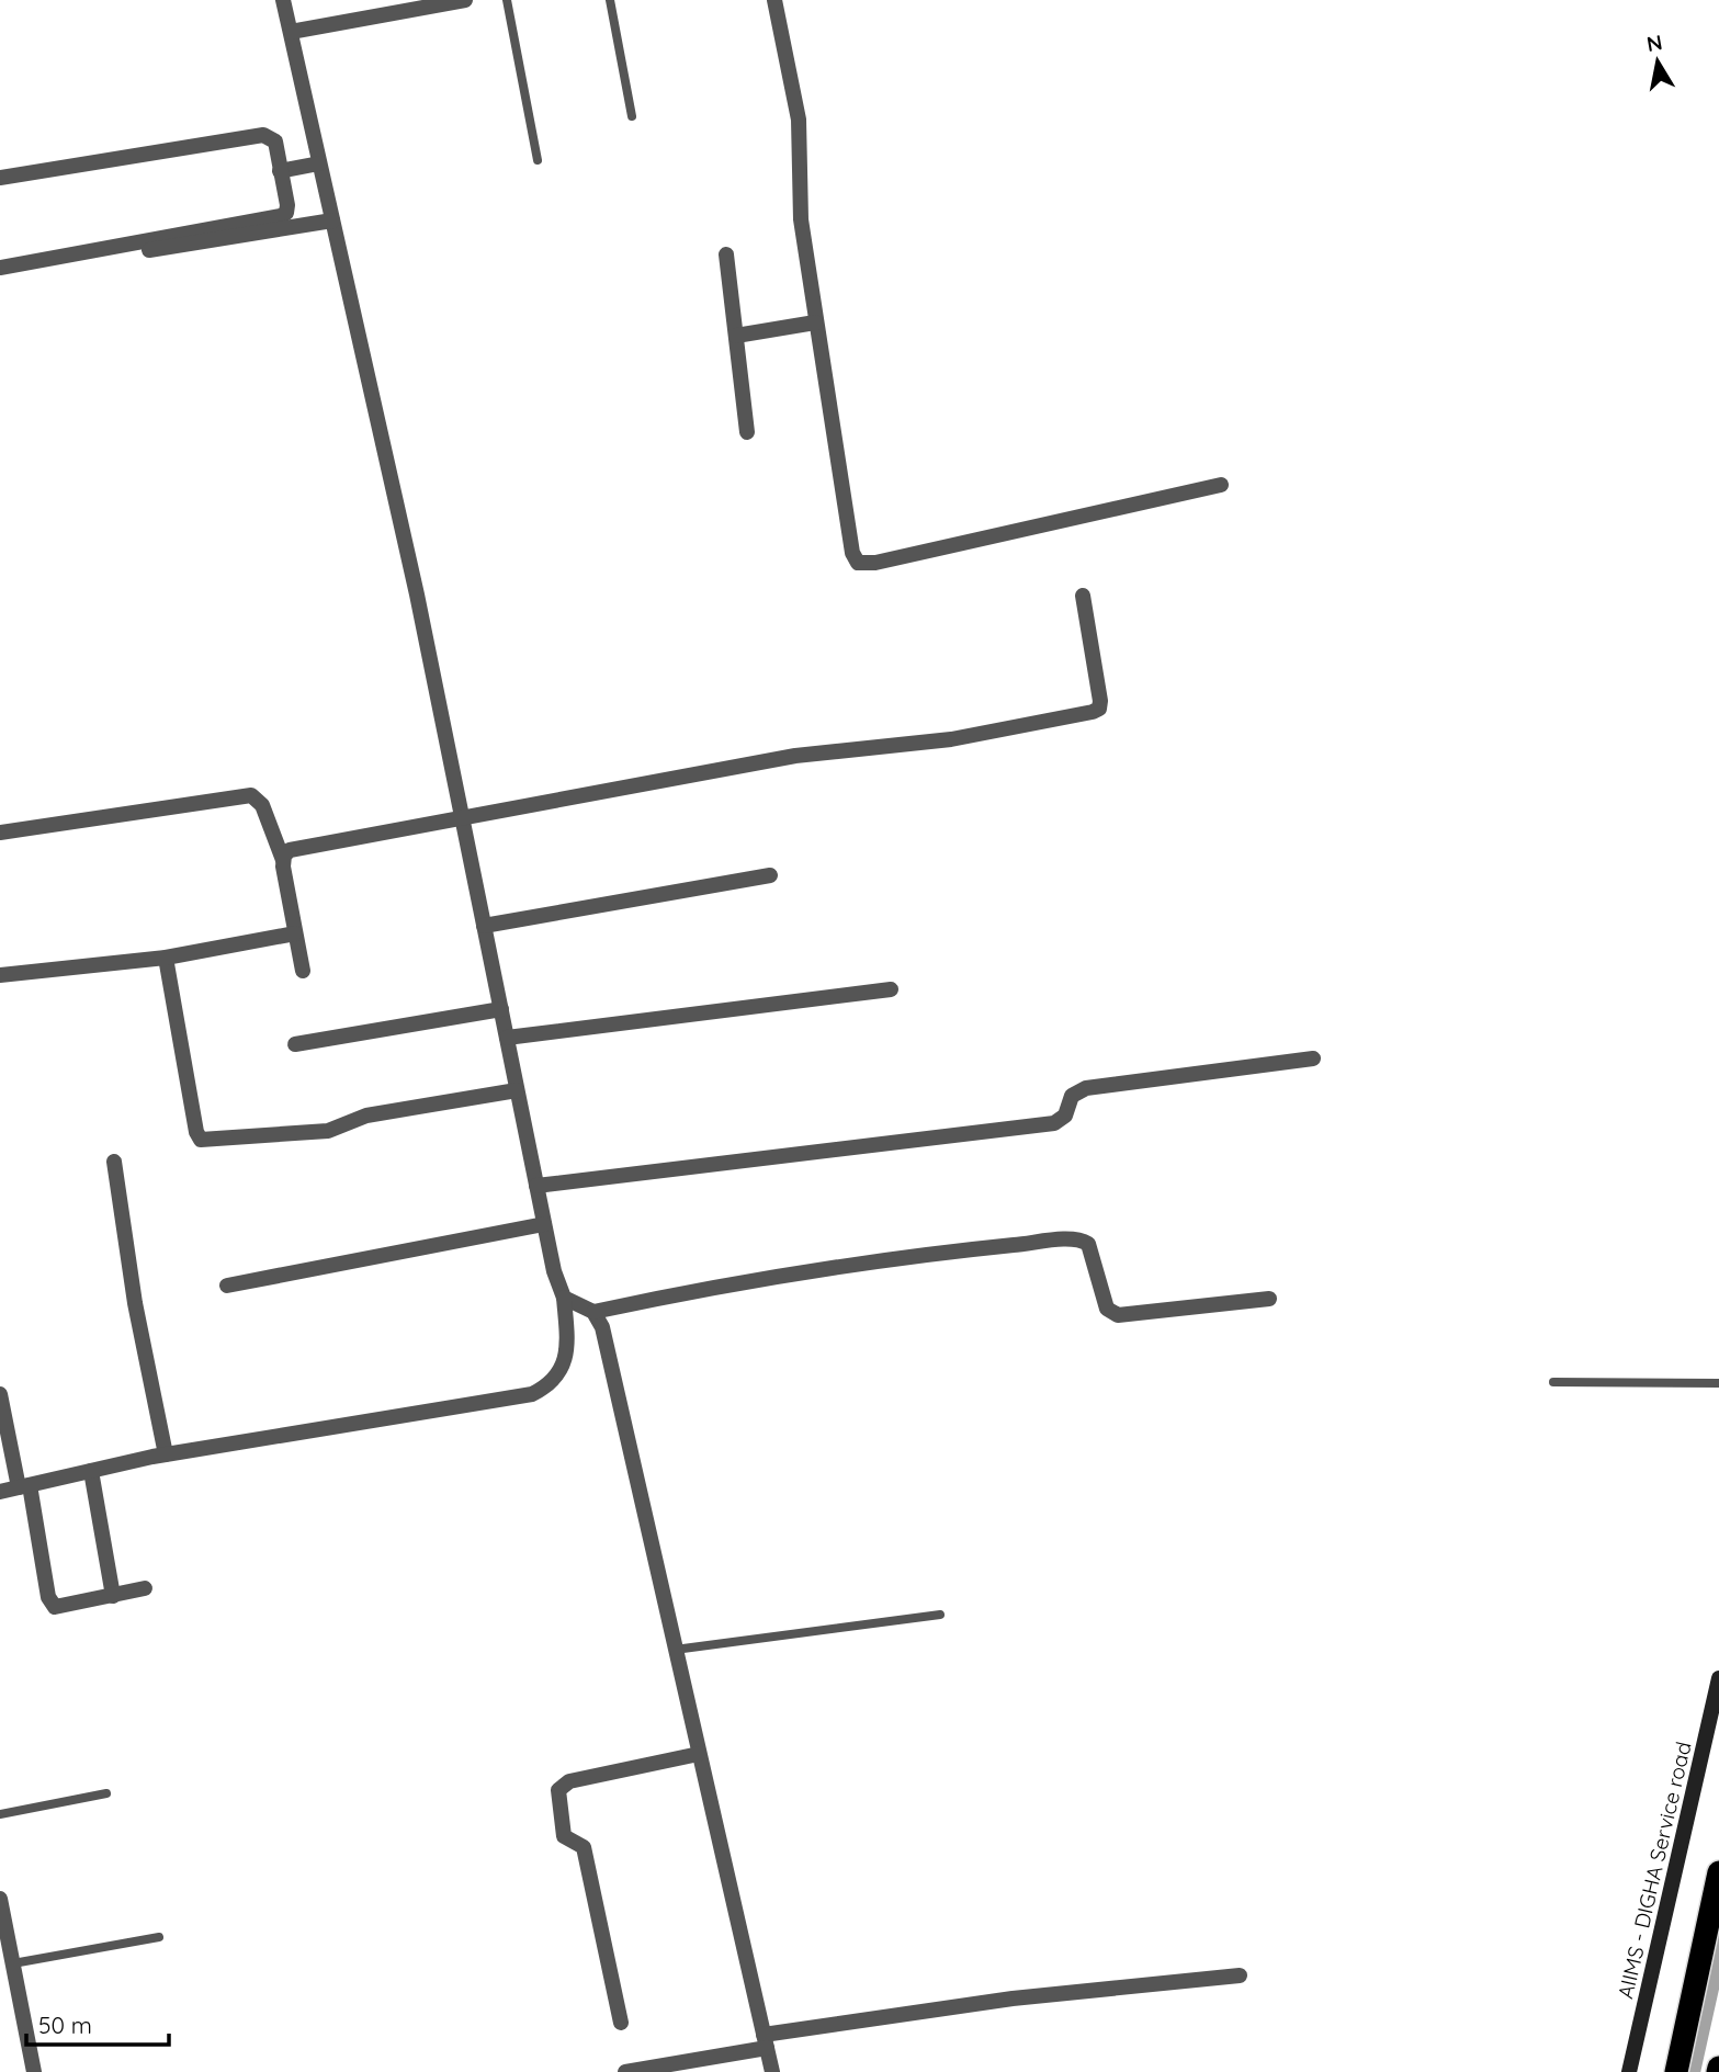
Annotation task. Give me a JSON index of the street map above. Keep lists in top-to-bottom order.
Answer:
{
  "streets": {
    "main road": ["AIIMS - DIGHA Service road"]
  },
  "scale_bar": "50 m",
  "north": "top"
}
